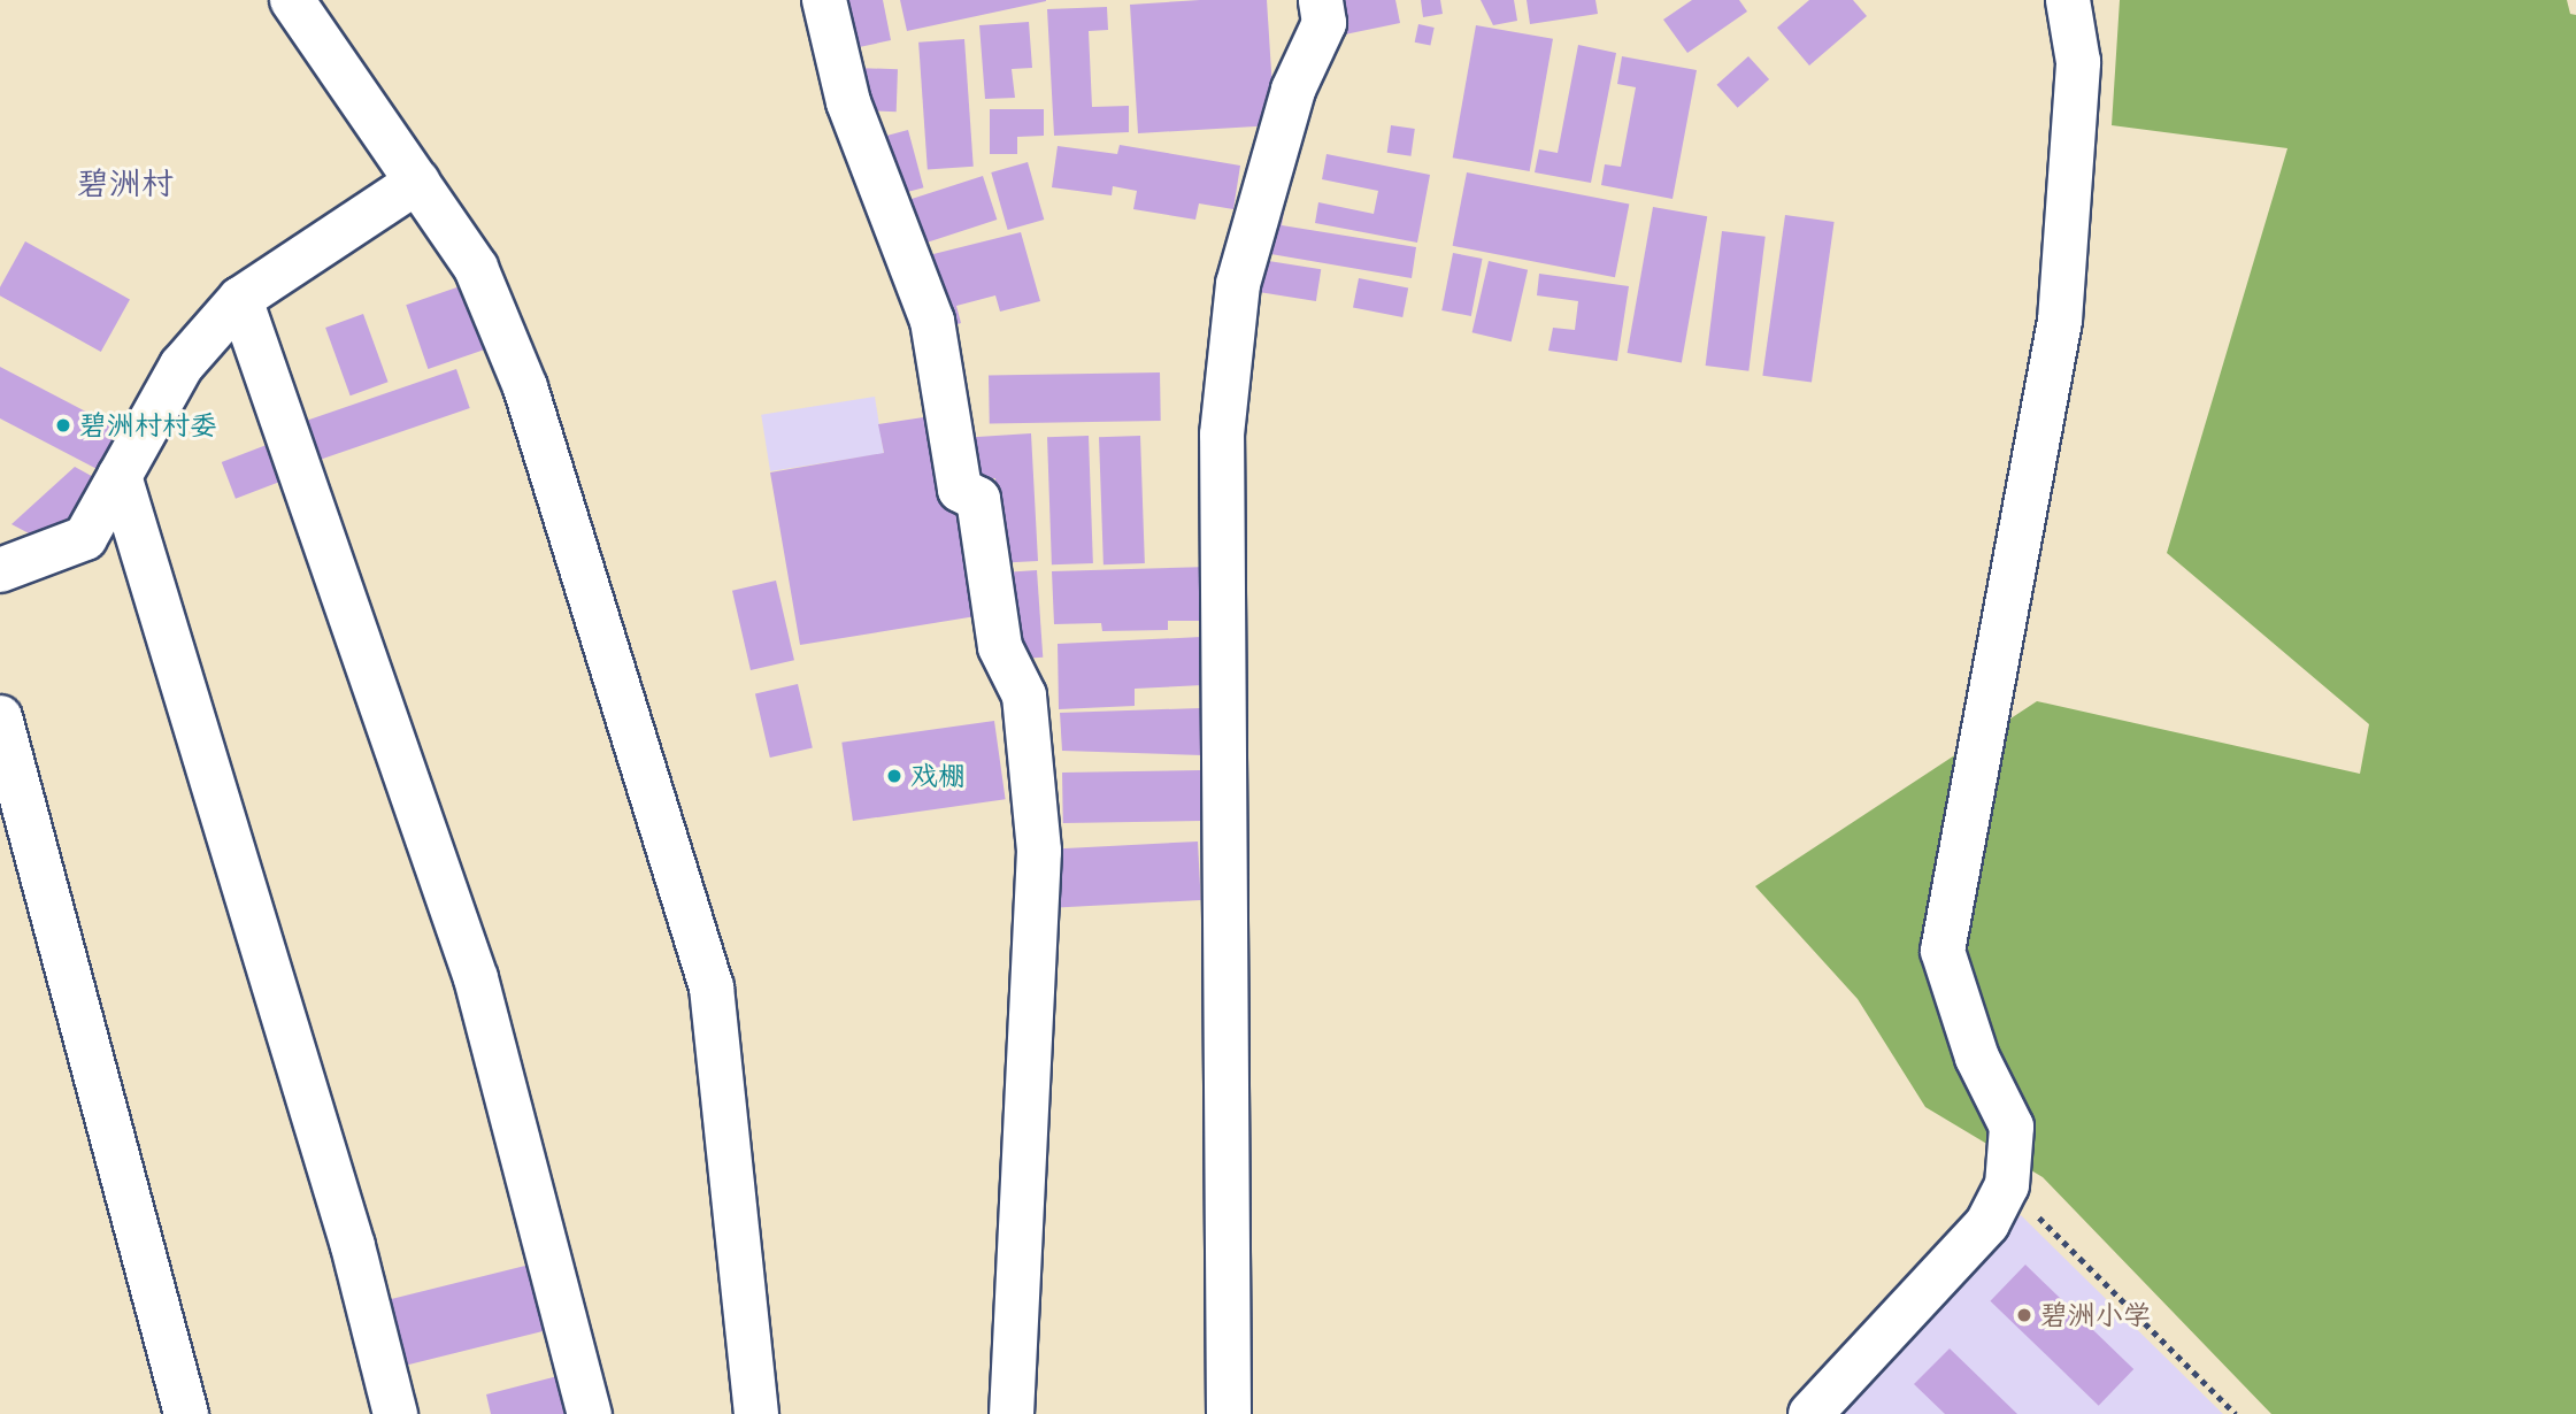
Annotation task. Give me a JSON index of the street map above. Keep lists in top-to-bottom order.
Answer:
{
  "districts": ["碧洲村"],
  "places": ["碧洲村村委", "戏棚", "碧洲小学"]
}
